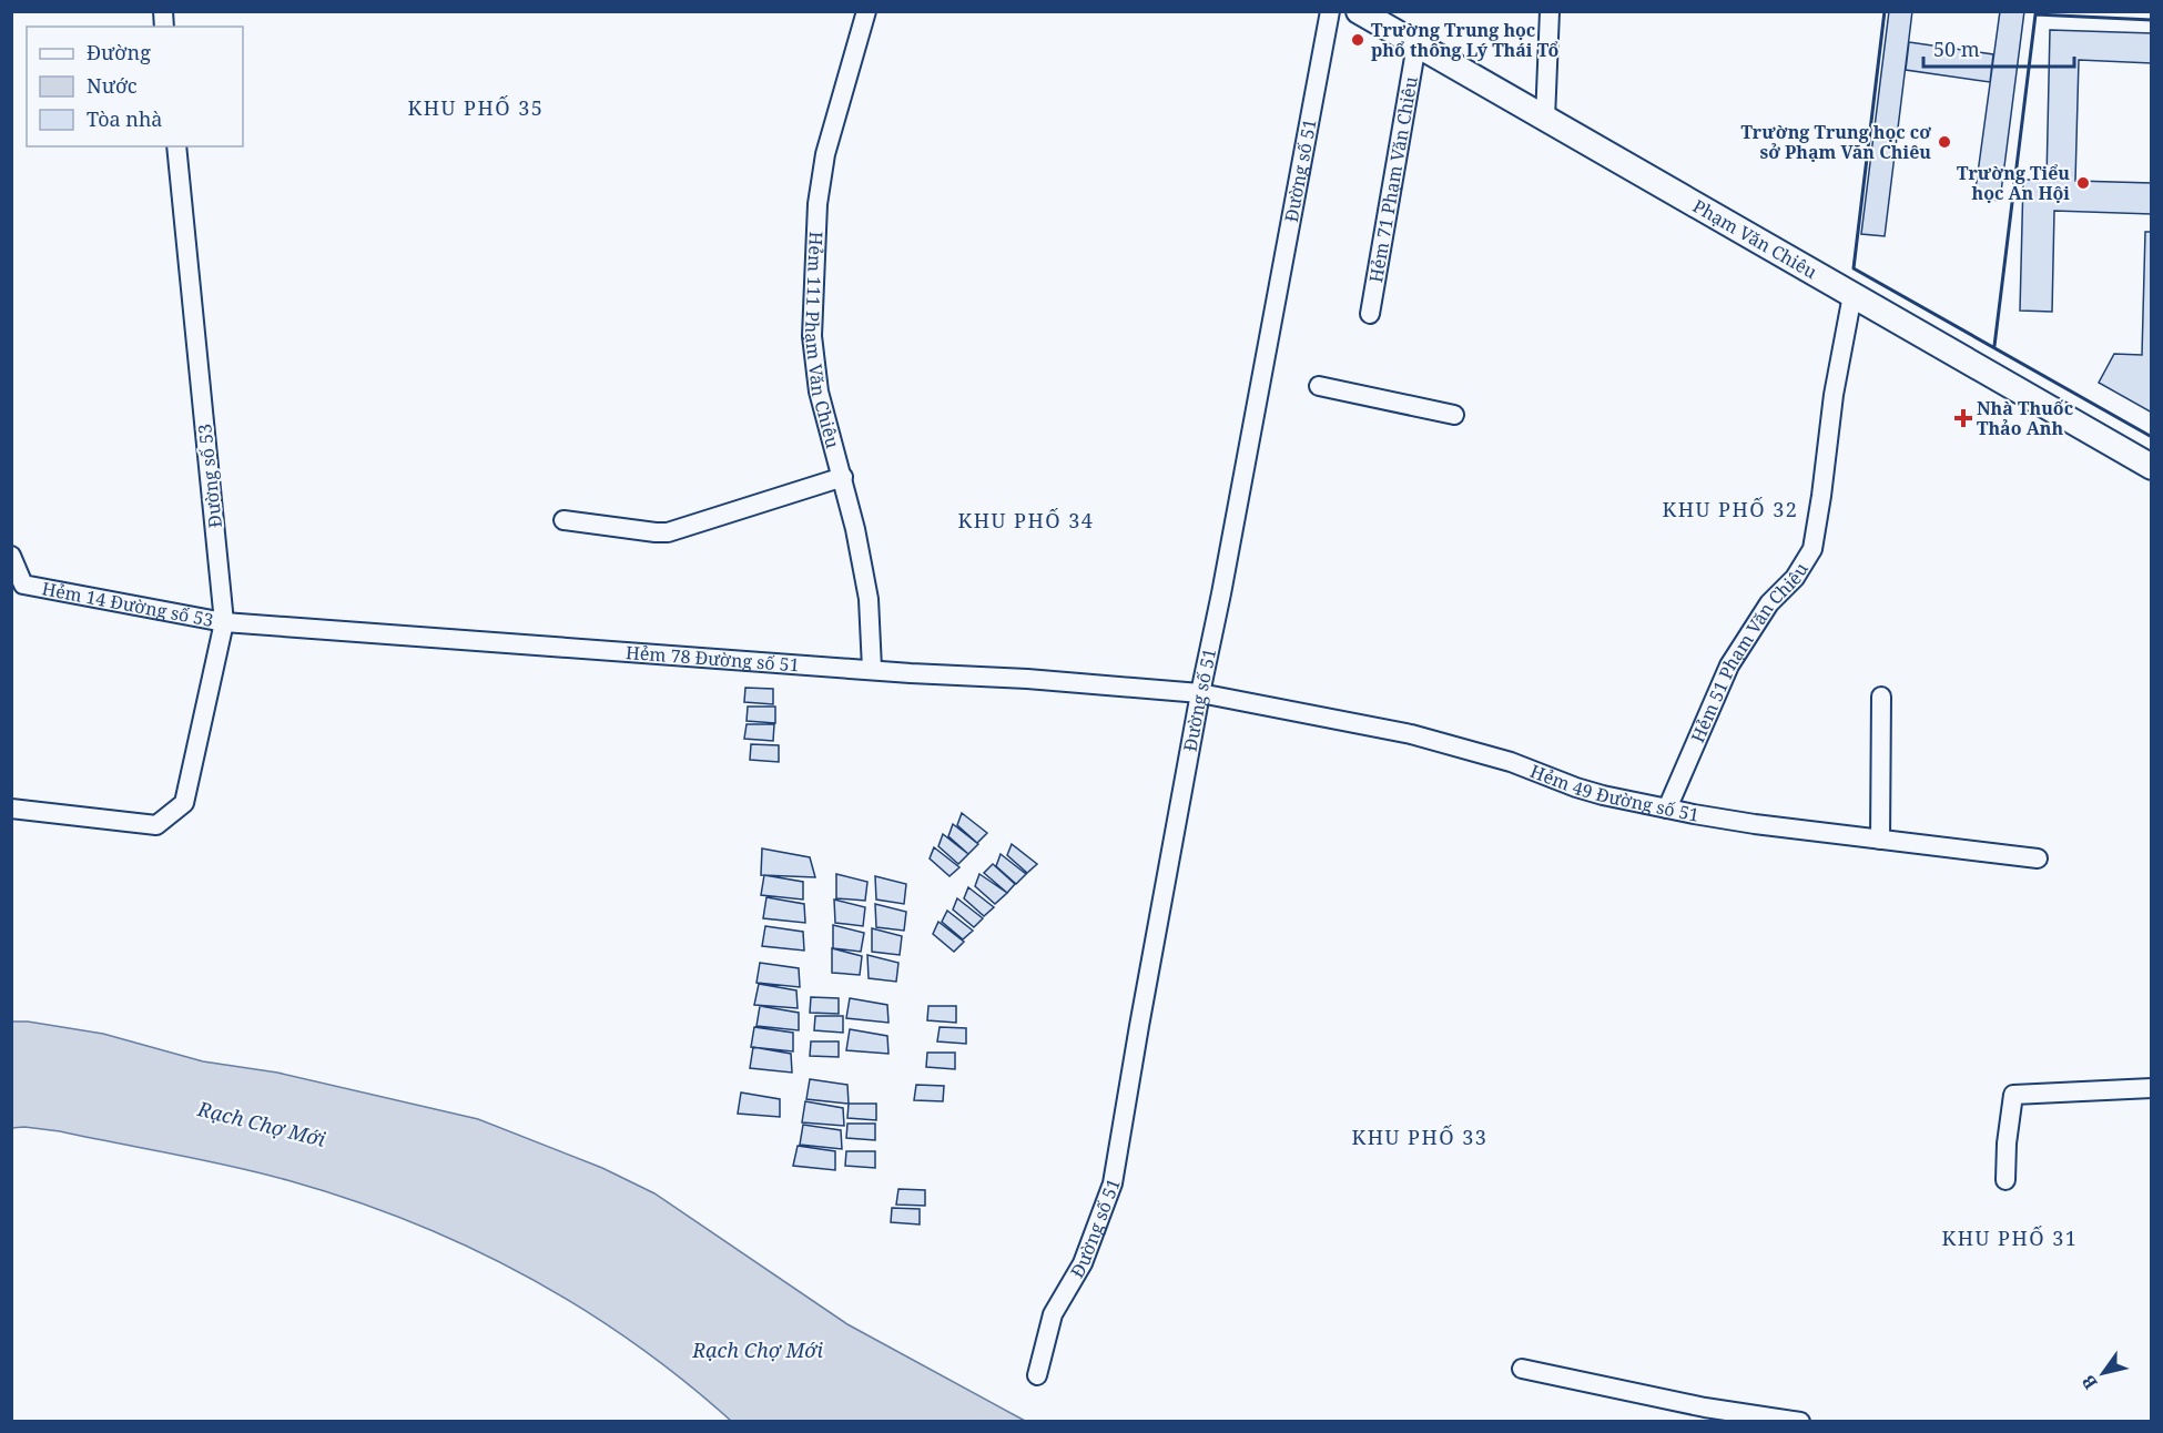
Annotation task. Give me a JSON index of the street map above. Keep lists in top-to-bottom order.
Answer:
{
  "streets": {
    "main road": ["Phạm Văn Chiêu"],
    "street": [
      "Đường số 51",
      "Hẻm 71 Phạm Văn Chiêu",
      "Hẻm 111 Phạm Văn Chiêu",
      "Đường số 53",
      "Hẻm 14 Đường số 53",
      "Hẻm 51 Phạm Văn Chiêu",
      "Hẻm 78 Đường số 51",
      "Hẻm 49 Đường số 51"
    ]
  },
  "crossings": [
    ["Đường số 51", "Hẻm 78 Đường số 51"],
    ["Đường số 51", "Hẻm 49 Đường số 51"],
    ["Hẻm 71 Phạm Văn Chiêu", "Phạm Văn Chiêu"],
    ["Phạm Văn Chiêu", "Hẻm 51 Phạm Văn Chiêu"],
    ["Hẻm 111 Phạm Văn Chiêu", "Hẻm 78 Đường số 51"],
    ["Đường số 53", "Hẻm 14 Đường số 53"],
    ["Đường số 53", "Hẻm 78 Đường số 51"],
    ["Hẻm 14 Đường số 53", "Hẻm 78 Đường số 51"],
    ["Hẻm 51 Phạm Văn Chiêu", "Hẻm 49 Đường số 51"],
    ["Hẻm 78 Đường số 51", "Hẻm 49 Đường số 51"]
  ],
  "districts": [
    "KHU PHỐ 35",
    "KHU PHỐ 32",
    "KHU PHỐ 34",
    "KHU PHỐ 33",
    "KHU PHỐ 31"
  ],
  "water": ["Rạch Chợ Mới"],
  "places": {
    "other": ["Trường Trung học phổ thông Lý Thái Tổ", "Trường Trung học cơ sở Phạm Văn Chiêu", "Trường Tiểu học An Hội"],
    "health": ["Nhà Thuốc Thảo Anh"]
  },
  "legend": ["Đường", "Nước", "Tòa nhà"],
  "scale_bar": "50 m",
  "north": "bottom left"
}
